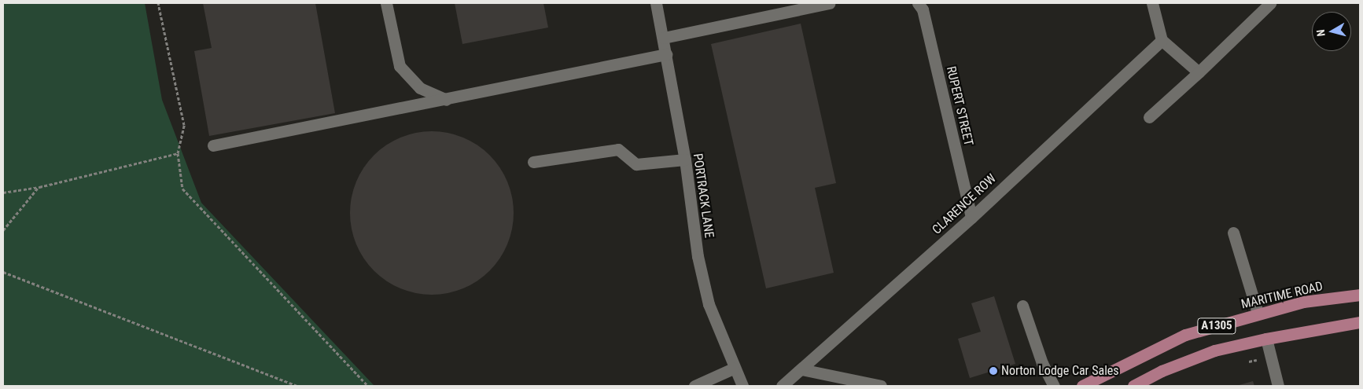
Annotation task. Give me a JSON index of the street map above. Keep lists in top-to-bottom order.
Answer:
{
  "streets": {
    "main road": ["MARITIME ROAD", "A1305"],
    "street": ["RUPERT STREET", "PORTRACK LANE", "CLARENCE ROW"]
  },
  "crossings": [
    ["RUPERT STREET", "CLARENCE ROW"]
  ],
  "places": ["Norton Lodge Car Sales"],
  "north": "left"
}
